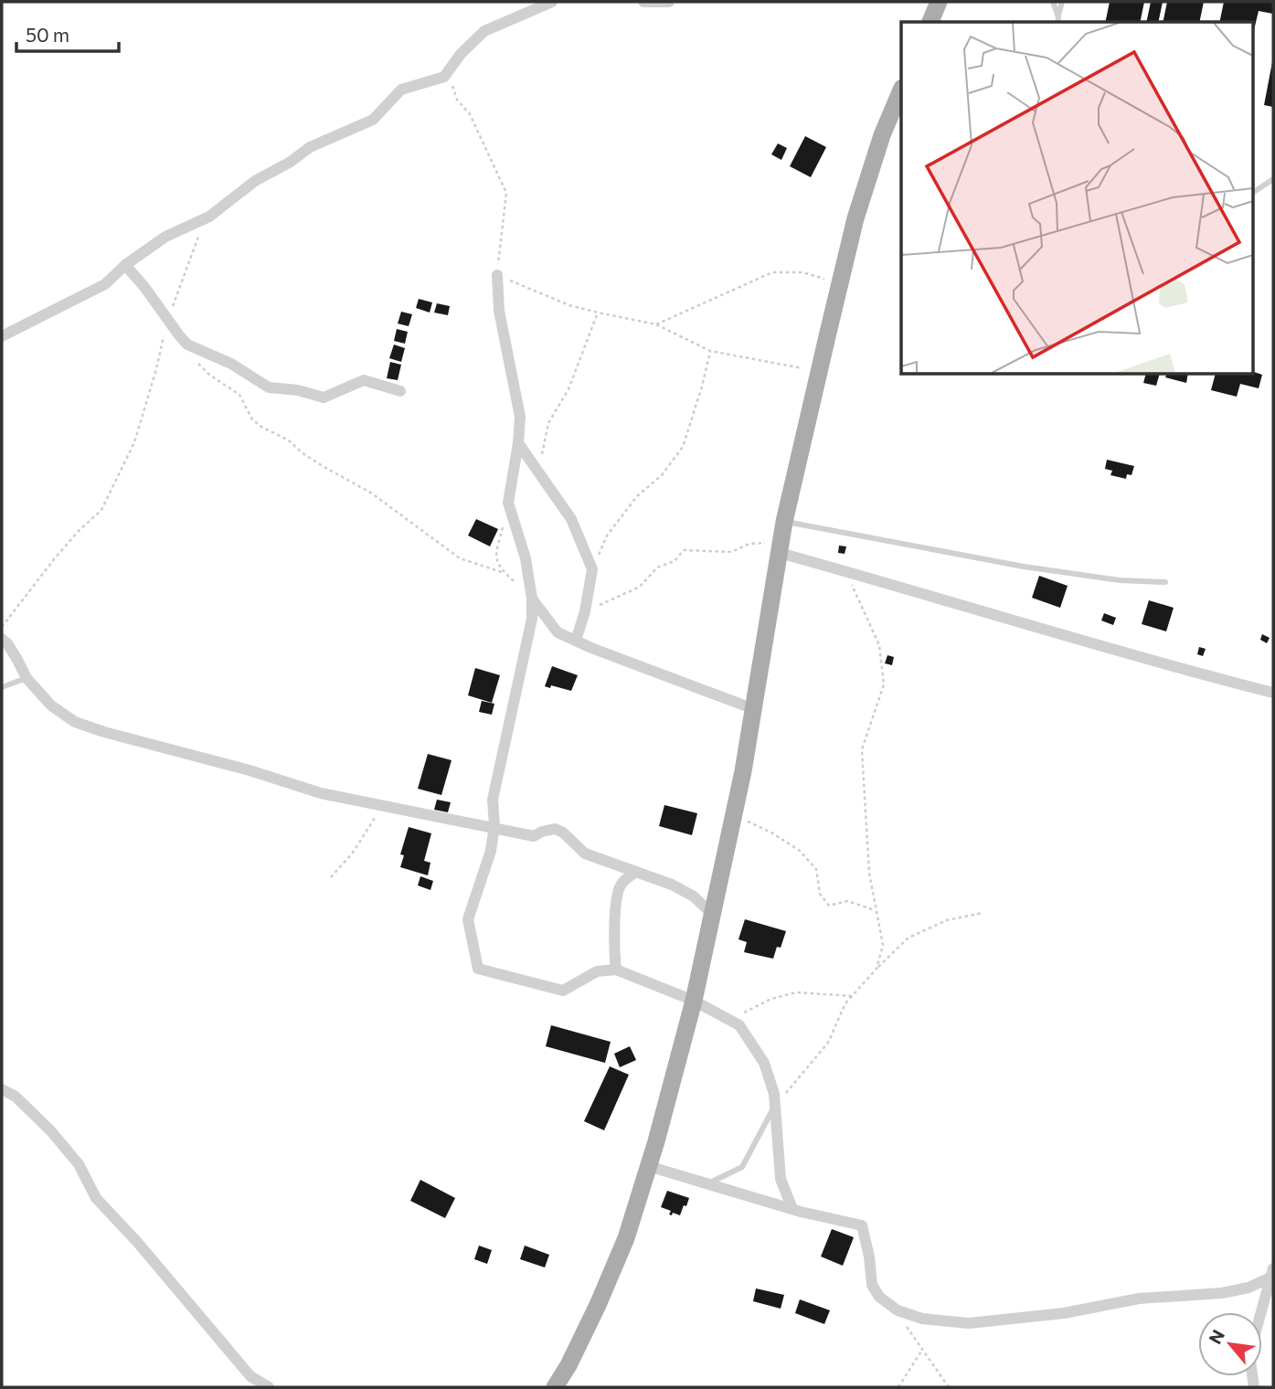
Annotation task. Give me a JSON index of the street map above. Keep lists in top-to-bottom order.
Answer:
{
  "scale_bar": "50 m",
  "north": "top left"
}
